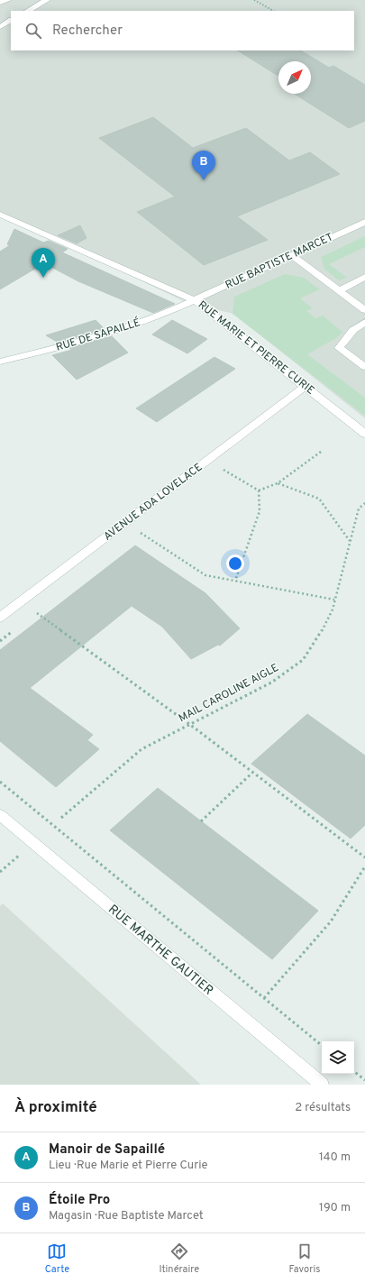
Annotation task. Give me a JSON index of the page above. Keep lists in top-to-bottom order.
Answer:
{
  "streets": {
    "street": [
      "RUE BAPTISTE MARCET",
      "RUE DE SAPAILLÉ",
      "RUE MARIE ET PIERRE CURIE",
      "AVENUE ADA LOVELACE",
      "RUE MARTHE GAUTIER"
    ],
    "path": ["MAIL CAROLINE AIGLE"]
  },
  "crossings": [
    ["RUE BAPTISTE MARCET", "RUE DE SAPAILLÉ"],
    ["RUE BAPTISTE MARCET", "RUE MARIE ET PIERRE CURIE"],
    ["RUE DE SAPAILLÉ", "RUE MARIE ET PIERRE CURIE"],
    ["RUE MARIE ET PIERRE CURIE", "AVENUE ADA LOVELACE"]
  ],
  "north": "top right",
  "page": {
    "search": "Rechercher",
    "pins": ["B", "A"],
    "heading": ["À proximité", "2 résultats"],
    "list": [
      {
        "mark": "A",
        "name": "Manoir de Sapaillé",
        "note": "Lieu · Rue Marie et Pierre Curie",
        "value": "140 m"
      },
      {
        "mark": "B",
        "name": "Étoile Pro",
        "note": "Magasin · Rue Baptiste Marcet",
        "value": "190 m"
      }
    ],
    "nav": ["Carte", "Itinéraire", "Favoris"]
  }
}
